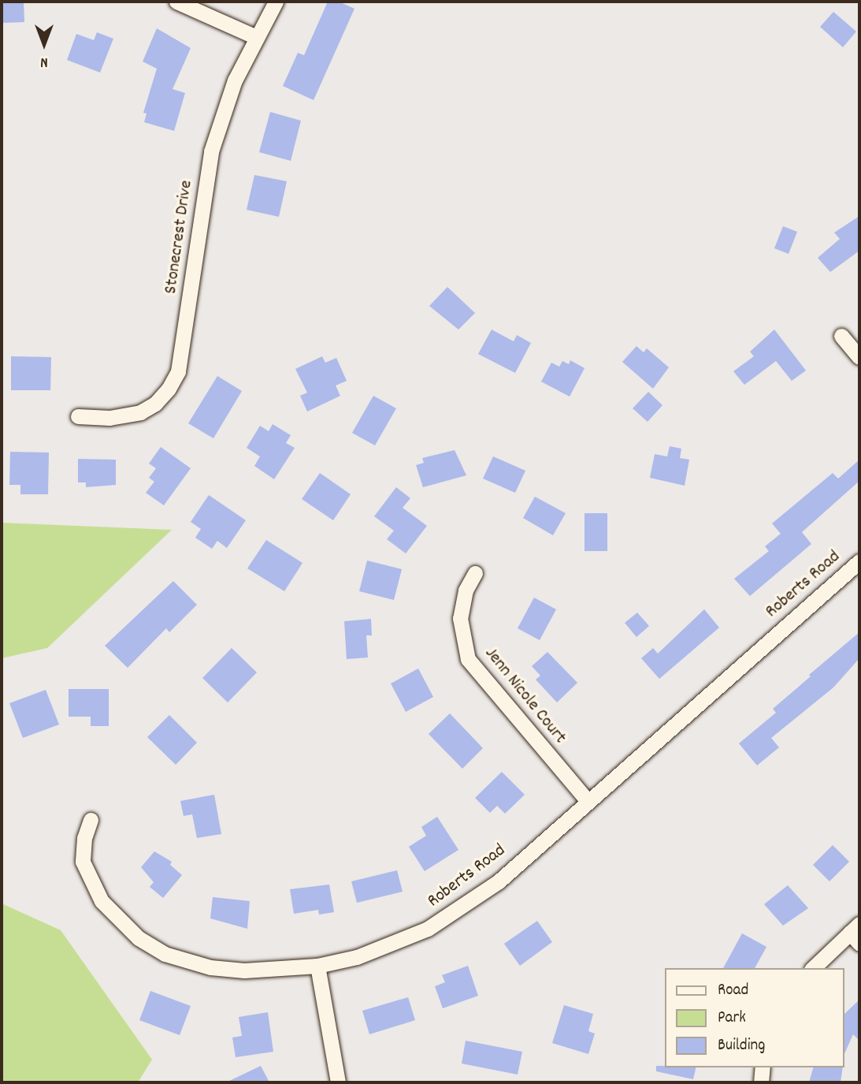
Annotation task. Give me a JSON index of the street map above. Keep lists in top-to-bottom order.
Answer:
{
  "streets": {
    "street": ["Stonecrest Drive", "Roberts Road", "Jenn Nicole Court"]
  },
  "crossings": [
    ["Roberts Road", "Jenn Nicole Court"]
  ],
  "legend": ["Road", "Park", "Building"],
  "north": "bottom"
}
